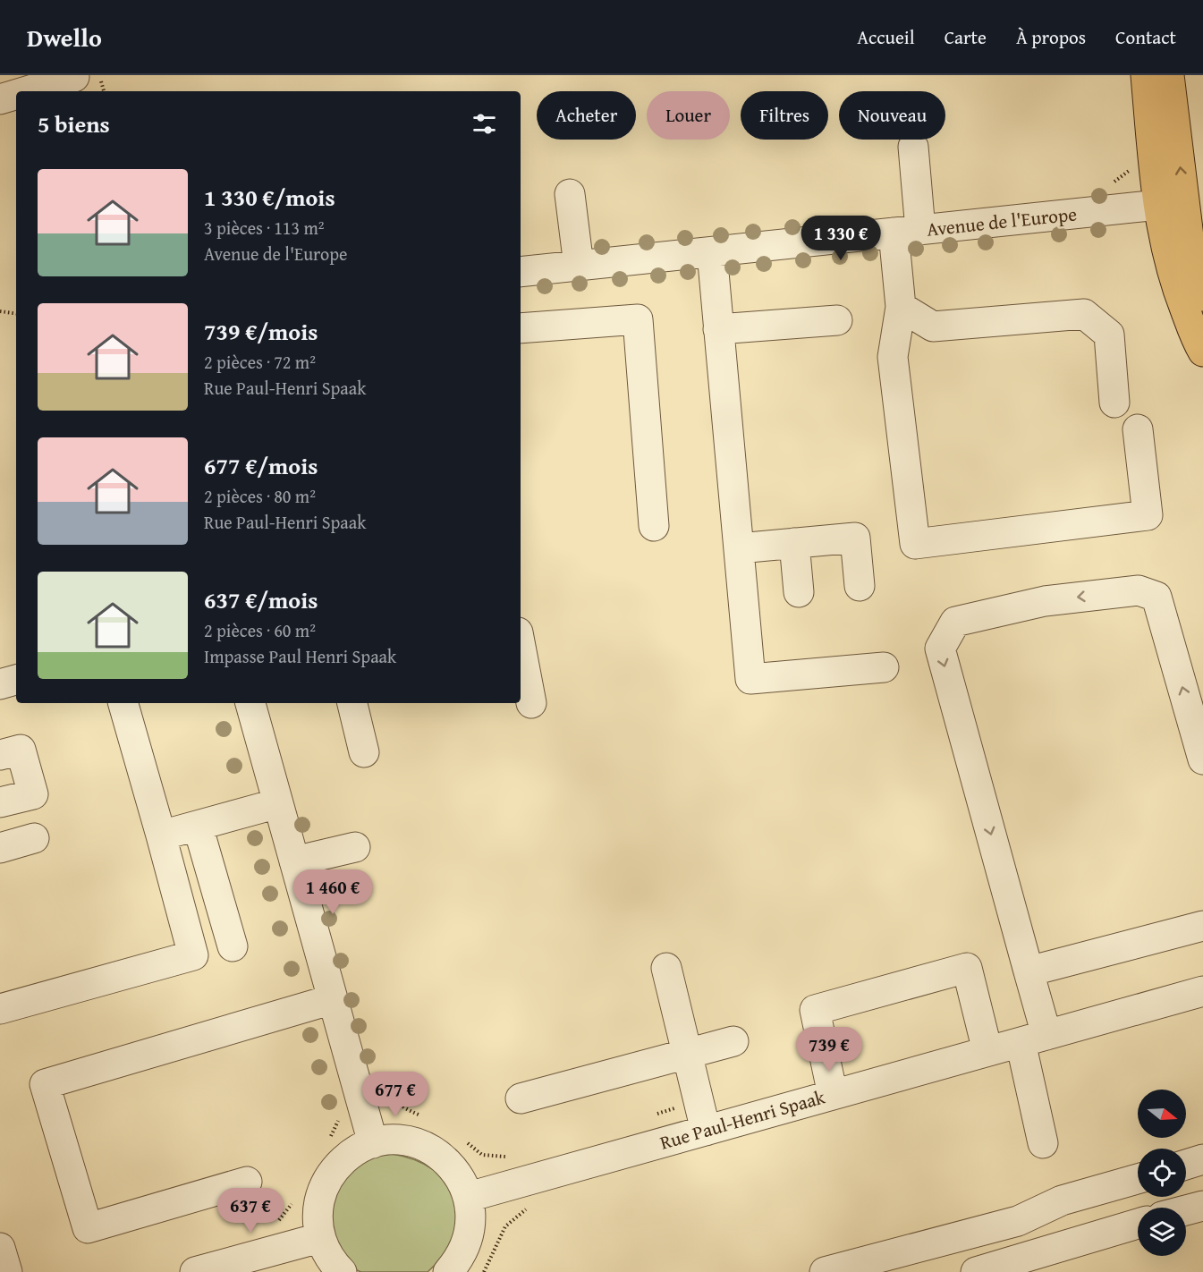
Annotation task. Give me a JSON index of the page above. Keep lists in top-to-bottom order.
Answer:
{
  "streets": {
    "street": ["Avenue de l'Europe", "Rue Paul-Henri Spaak"]
  },
  "north": "right",
  "page": {
    "header": "Dwello",
    "nav": [
      "Accueil",
      "Carte",
      "À propos",
      "Contact"
    ],
    "chip": [
      "Acheter",
      "Louer",
      "Filtres",
      "Nouveau"
    ],
    "heading": "5 biens",
    "list": [
      {
        "name": "1 330 €/mois",
        "note": "3 pièces · 113 m² · Avenue de l'Europe"
      },
      {
        "name": "739 €/mois",
        "note": "2 pièces · 72 m² · Rue Paul-Henri Spaak"
      },
      {
        "name": "677 €/mois",
        "note": "2 pièces · 80 m² · Rue Paul-Henri Spaak"
      },
      {
        "name": "637 €/mois",
        "note": "2 pièces · 60 m² · Impasse Paul Henri Spaak"
      }
    ],
    "price": [
      "1 330 €",
      "1 460 €",
      "739 €",
      "677 €",
      "637 €"
    ]
  }
}
